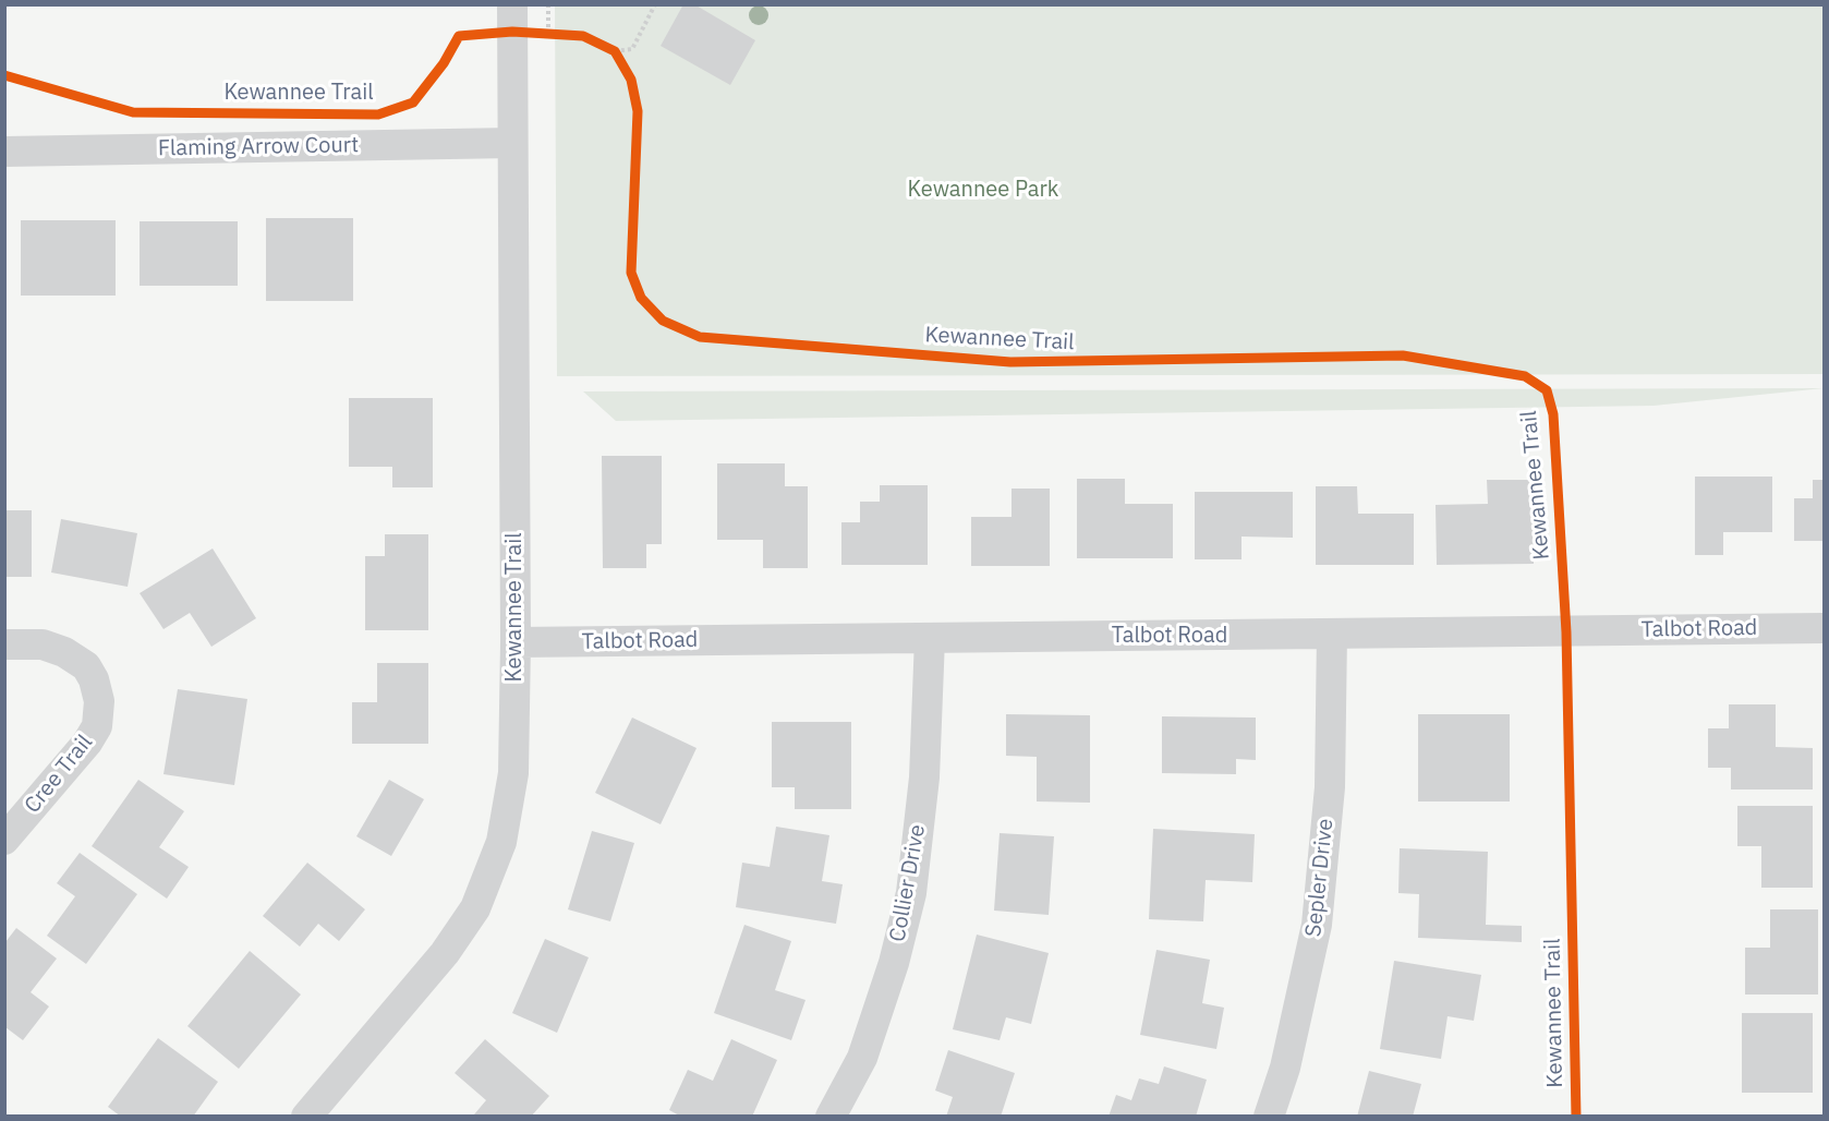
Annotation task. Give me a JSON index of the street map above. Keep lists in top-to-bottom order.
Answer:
{
  "streets": {
    "street": [
      "Kewannee Trail",
      "Flaming Arrow Court",
      "Talbot Road",
      "Cree Trail",
      "Sepler Drive",
      "Collier Drive"
    ]
  },
  "crossings": [
    ["Kewannee Trail", "Flaming Arrow Court"],
    ["Kewannee Trail", "Talbot Road"],
    ["Talbot Road", "Sepler Drive"],
    ["Talbot Road", "Collier Drive"]
  ],
  "parks": ["Kewannee Park"]
}
